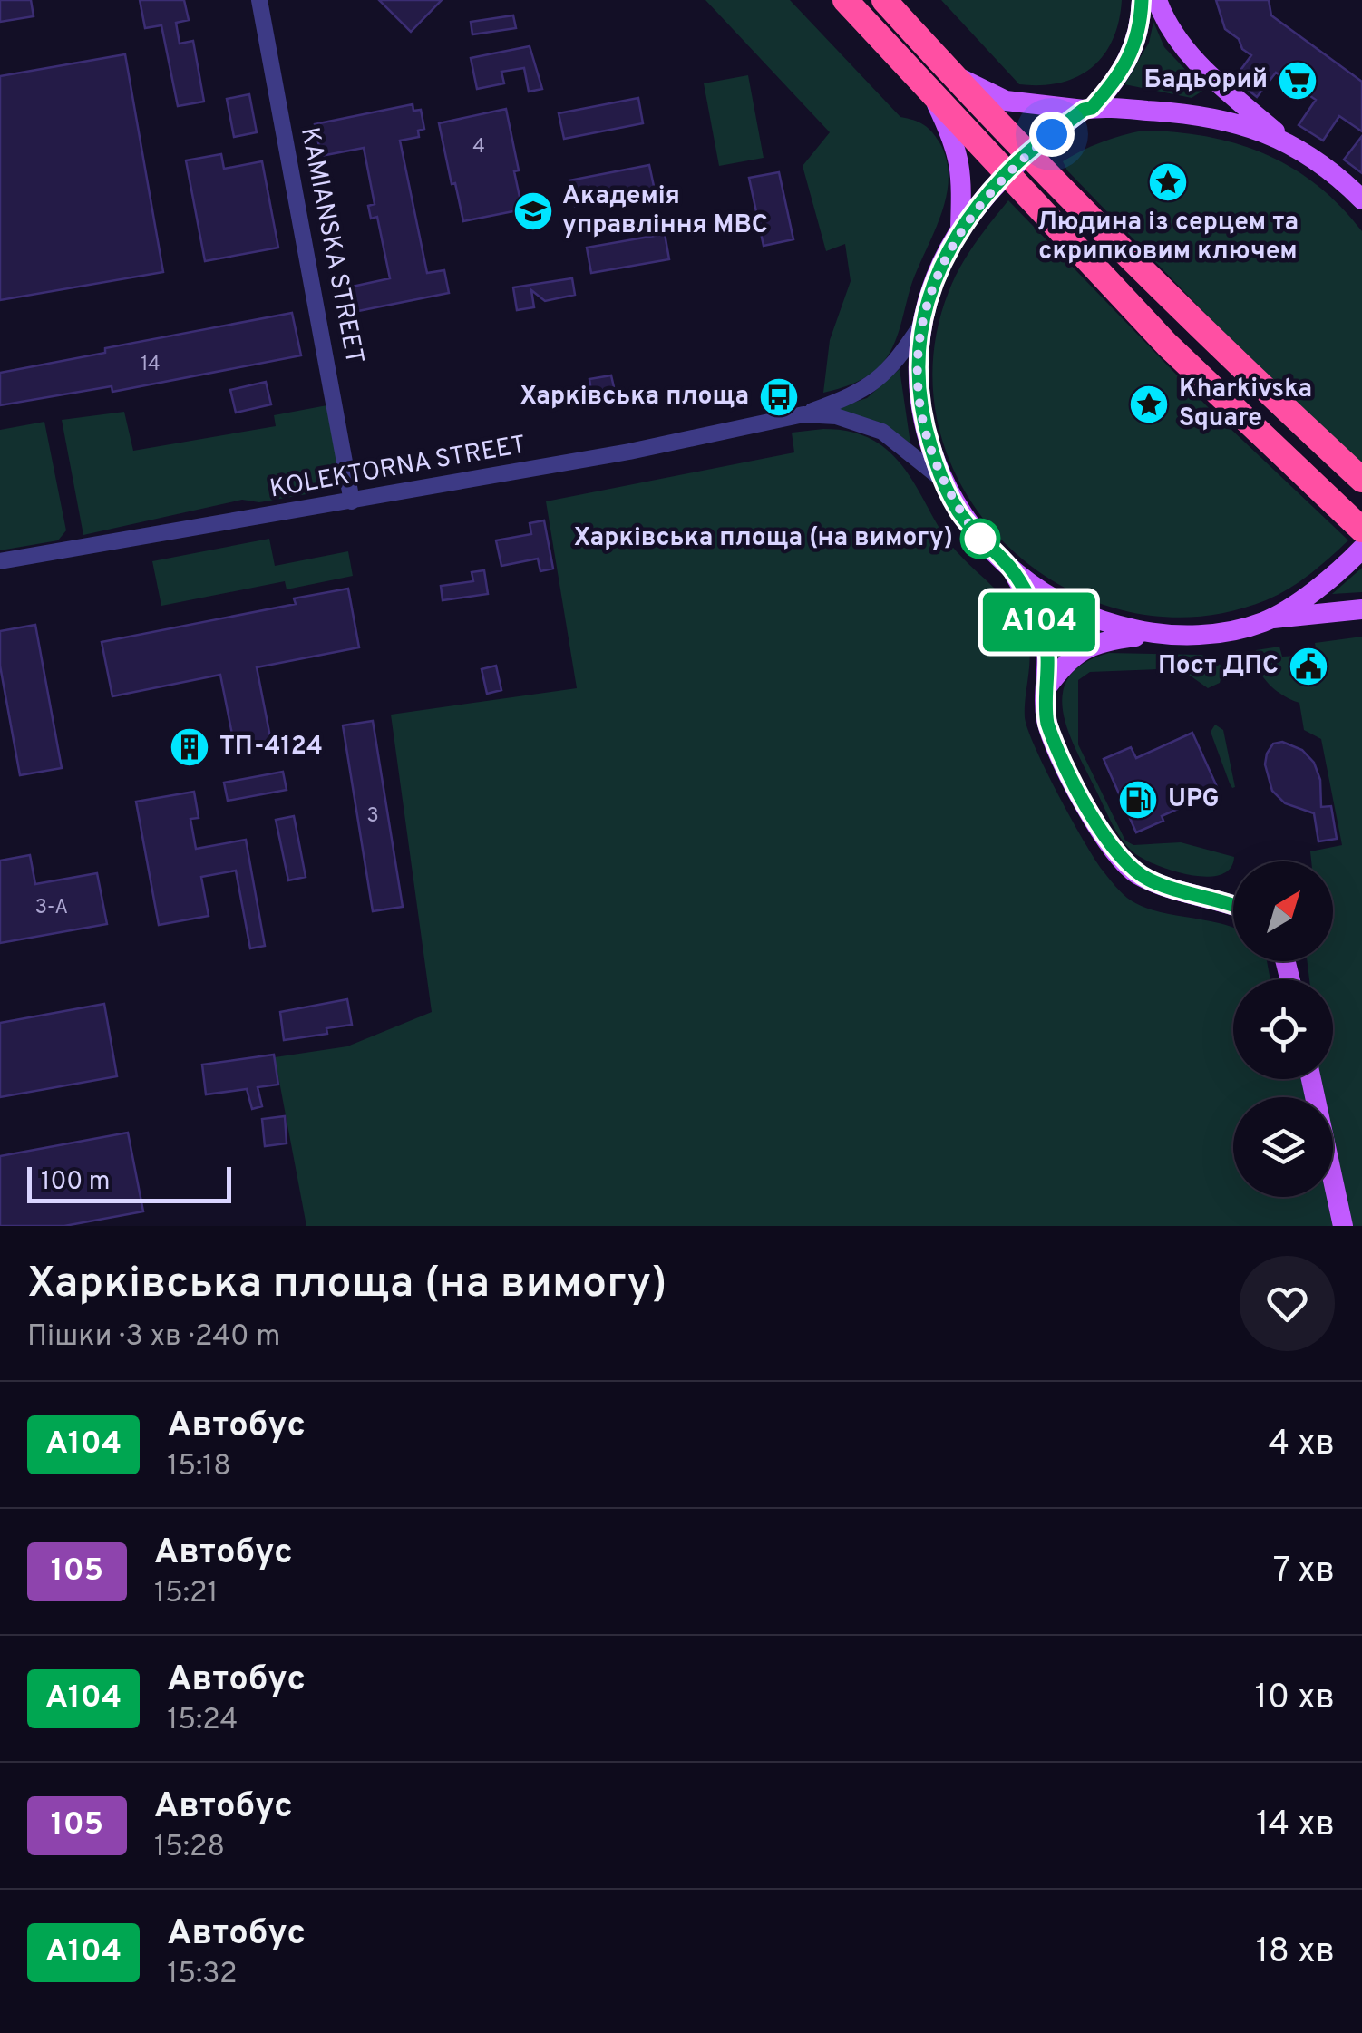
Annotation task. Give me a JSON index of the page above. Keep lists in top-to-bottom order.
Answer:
{
  "streets": {
    "street": ["KAMIANSKA STREET", "KOLEKTORNA STREET"]
  },
  "crossings": [
    ["KAMIANSKA STREET", "KOLEKTORNA STREET"]
  ],
  "places": {
    "supermarket": ["Бадьорий"],
    "place": ["Людина із серцем та скрипковим ключем", "Kharkivska Square"],
    "school or university": ["Академія управління МВС"],
    "bus stop": ["Харківська площа"],
    "other": ["Харківська площа (на вимогу)"],
    "public building": ["Пост ДПС"],
    "building": ["ТП-4124"],
    "fuel station": ["UPG"]
  },
  "lines": ["bus line А104"],
  "house_numbers": [
    "4",
    "14",
    "3",
    "3-А"
  ],
  "scale_bar": "100 m",
  "north": "top right",
  "page": {
    "on_map": "А104",
    "scale": "100 m",
    "heading": ["Харківська площа (на вимогу)", "Пішки · 3 хв · 240 m"],
    "list": [
      {
        "mark": "А104",
        "name": "Автобус",
        "note": "15:18",
        "value": "4 хв"
      },
      {
        "mark": "105",
        "name": "Автобус",
        "note": "15:21",
        "value": "7 хв"
      },
      {
        "mark": "А104",
        "name": "Автобус",
        "note": "15:24",
        "value": "10 хв"
      },
      {
        "mark": "105",
        "name": "Автобус",
        "note": "15:28",
        "value": "14 хв"
      },
      {
        "mark": "А104",
        "name": "Автобус",
        "note": "15:32",
        "value": "18 хв"
      }
    ]
  }
}
